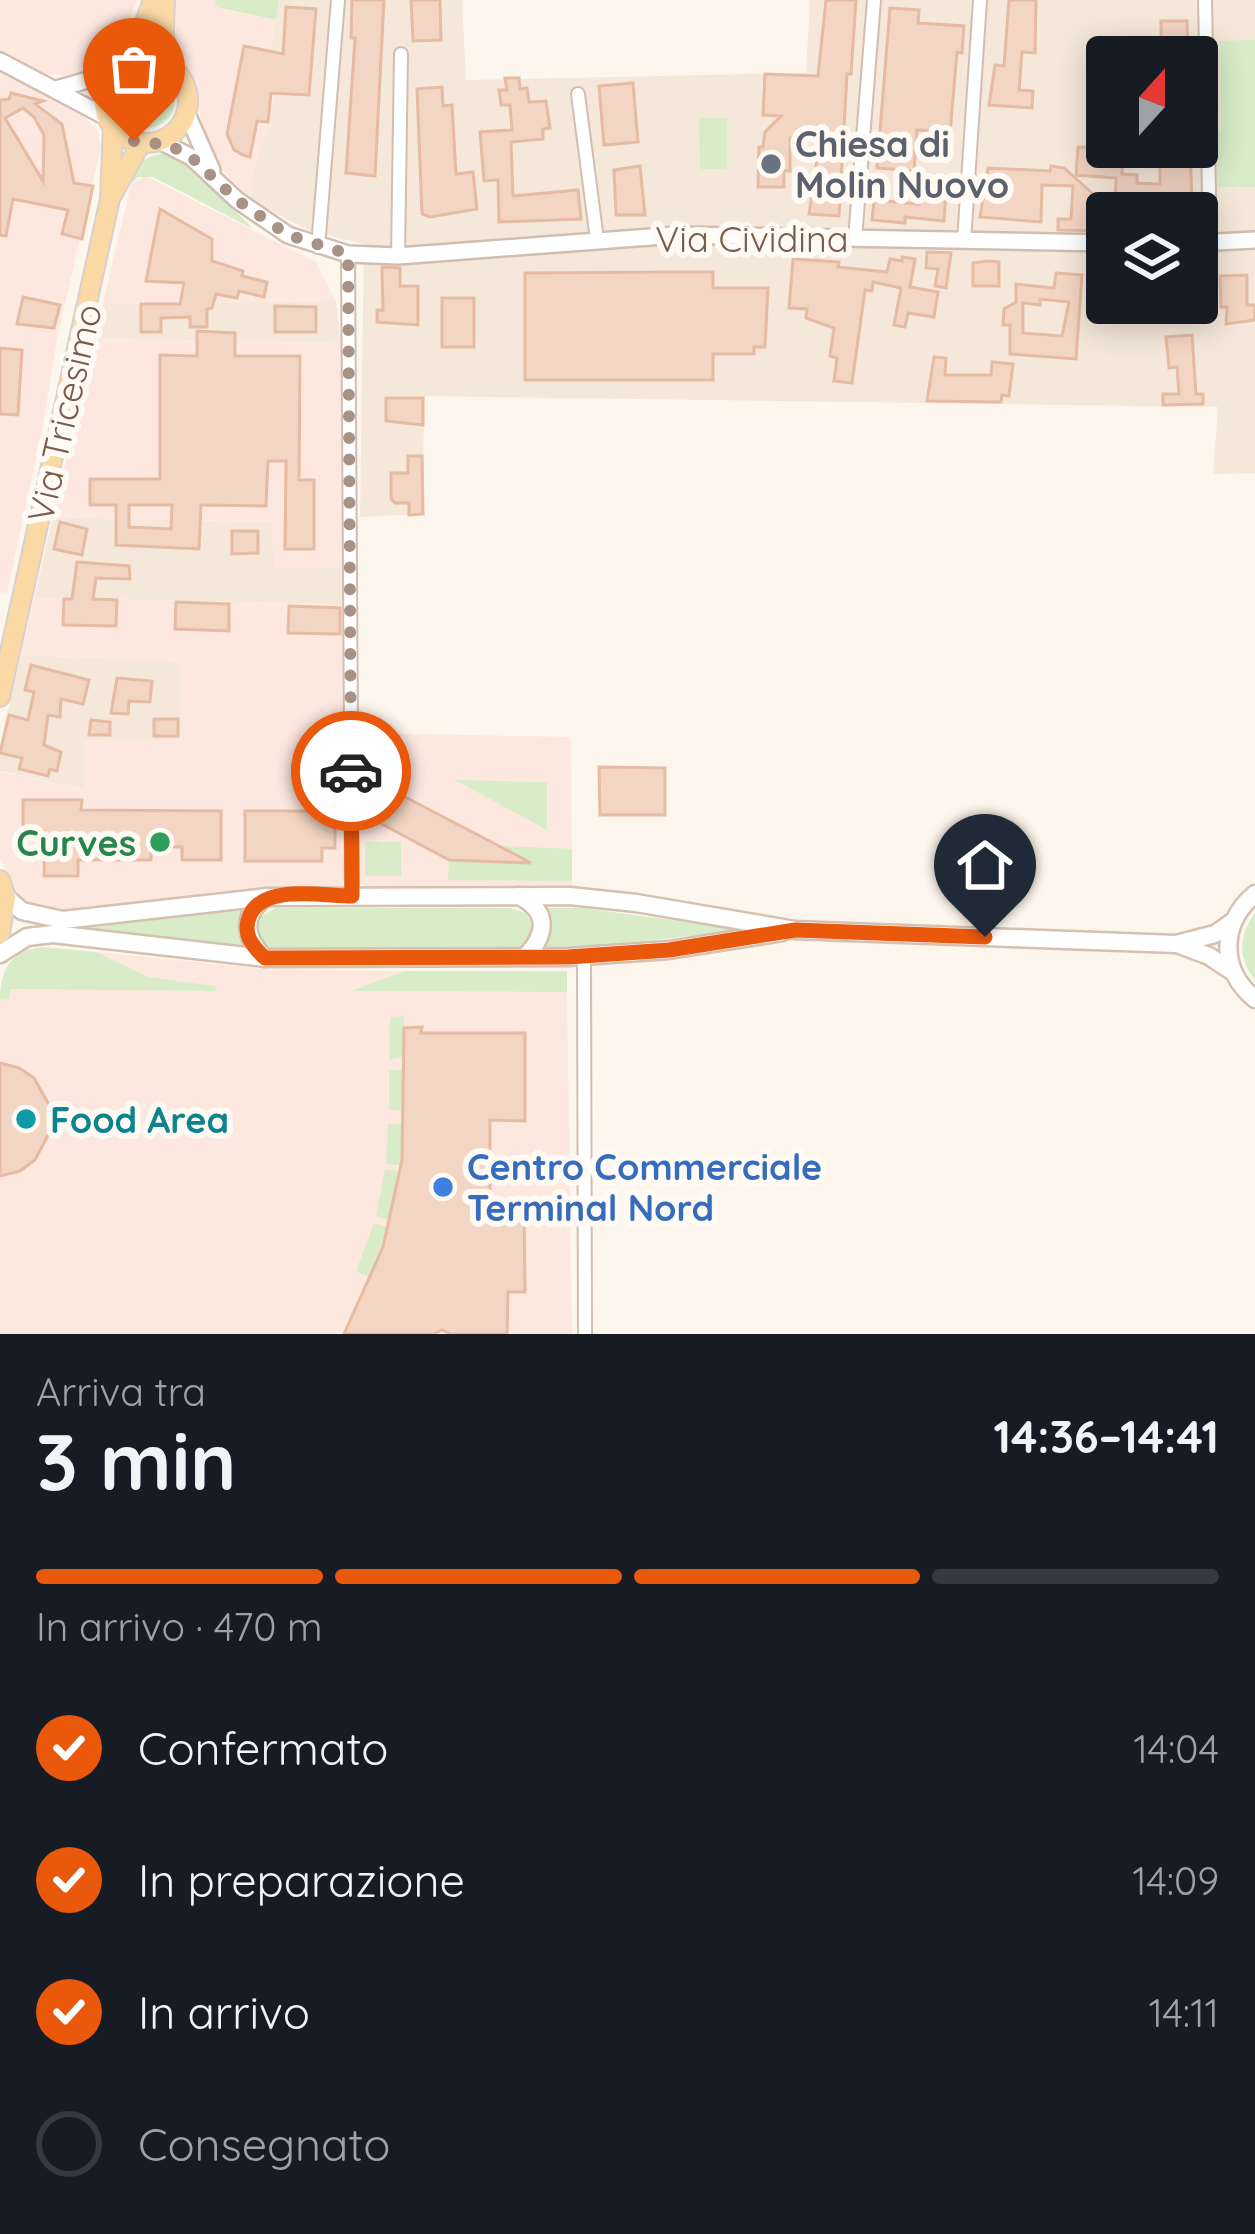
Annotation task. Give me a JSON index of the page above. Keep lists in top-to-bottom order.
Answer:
{
  "streets": {
    "main road": ["Via Tricesimo"],
    "street": ["Via Cividina"]
  },
  "crossings": [
    ["Via Cividina", "Via Tricesimo"]
  ],
  "places": [
    "Chiesa di Molin Nuovo",
    "Curves",
    "Food Area",
    "Centro Commerciale Terminal Nord"
  ],
  "north": "top",
  "page": {
    "heading": ["3 min", "Arriva tra", "14:36–14:41"],
    "bar": "In arrivo · 470 m",
    "list": [
      ["Confermato", "14:04"],
      ["In preparazione", "14:09"],
      ["In arrivo", "14:11"],
      "Consegnato"
    ]
  }
}
